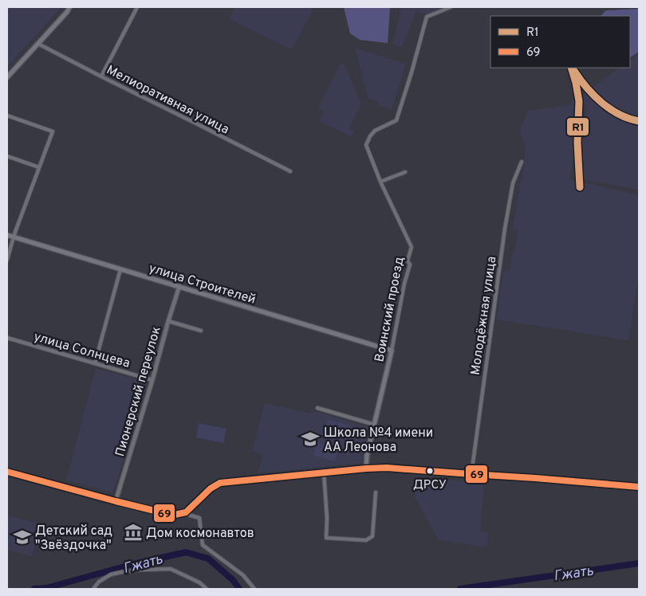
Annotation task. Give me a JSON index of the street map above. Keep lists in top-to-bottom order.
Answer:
{
  "streets": {
    "main road": ["улица Строителей", "Воинский проезд"],
    "street": [
      "Мелиоративная улица",
      "Молодёжная улица",
      "улица Солнцева",
      "Пионерский переулок"
    ]
  },
  "crossings": [
    ["улица Строителей", "Воинский проезд"],
    ["улица Строителей", "Пионерский переулок"],
    ["улица Солнцева", "Пионерский переулок"]
  ],
  "water": ["Гжать"],
  "places": {
    "school or university": ["Школа №4 имени АА Леонова", "Детский сад \"Звёздочка\""],
    "other": ["ДРСУ"],
    "museum": ["Дом космонавтов"]
  },
  "lines": ["transit line R1", "transit line 69"],
  "legend": ["R1", "69"]
}
